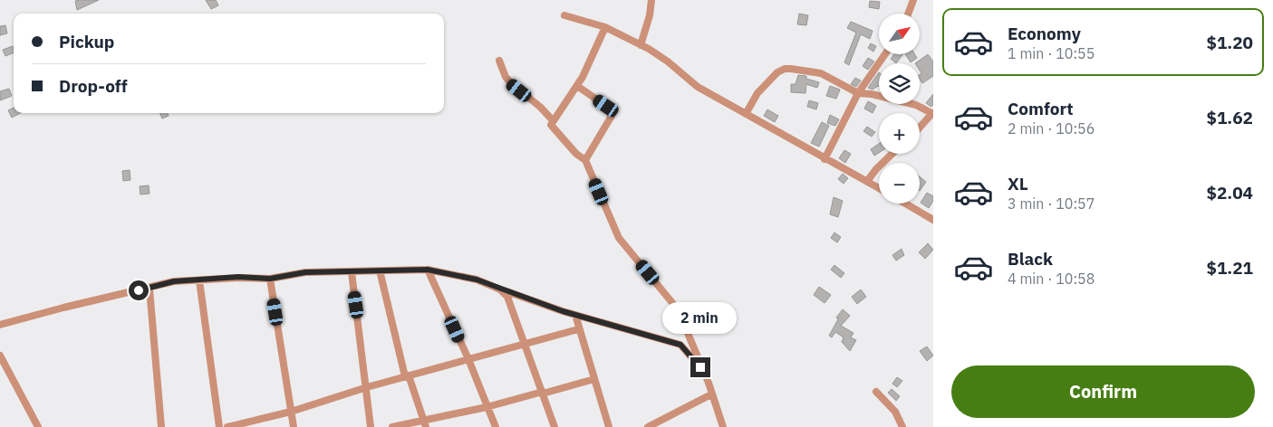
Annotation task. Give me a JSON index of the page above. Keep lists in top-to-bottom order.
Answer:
{
  "north": "top right",
  "page": {
    "list": [
      {
        "name": "Economy",
        "note": "1 min · 10:55",
        "value": "$1.20"
      },
      {
        "name": "Comfort",
        "note": "2 min · 10:56",
        "value": "$1.62"
      },
      {
        "name": "XL",
        "note": "3 min · 10:57",
        "value": "$2.04"
      },
      {
        "name": "Black",
        "note": "4 min · 10:58",
        "value": "$1.21"
      }
    ],
    "map_buttons": ["+", "−"],
    "banner": ["Pickup", "Drop-off"],
    "bubble": "2 min",
    "buttons": "Confirm"
  }
}
